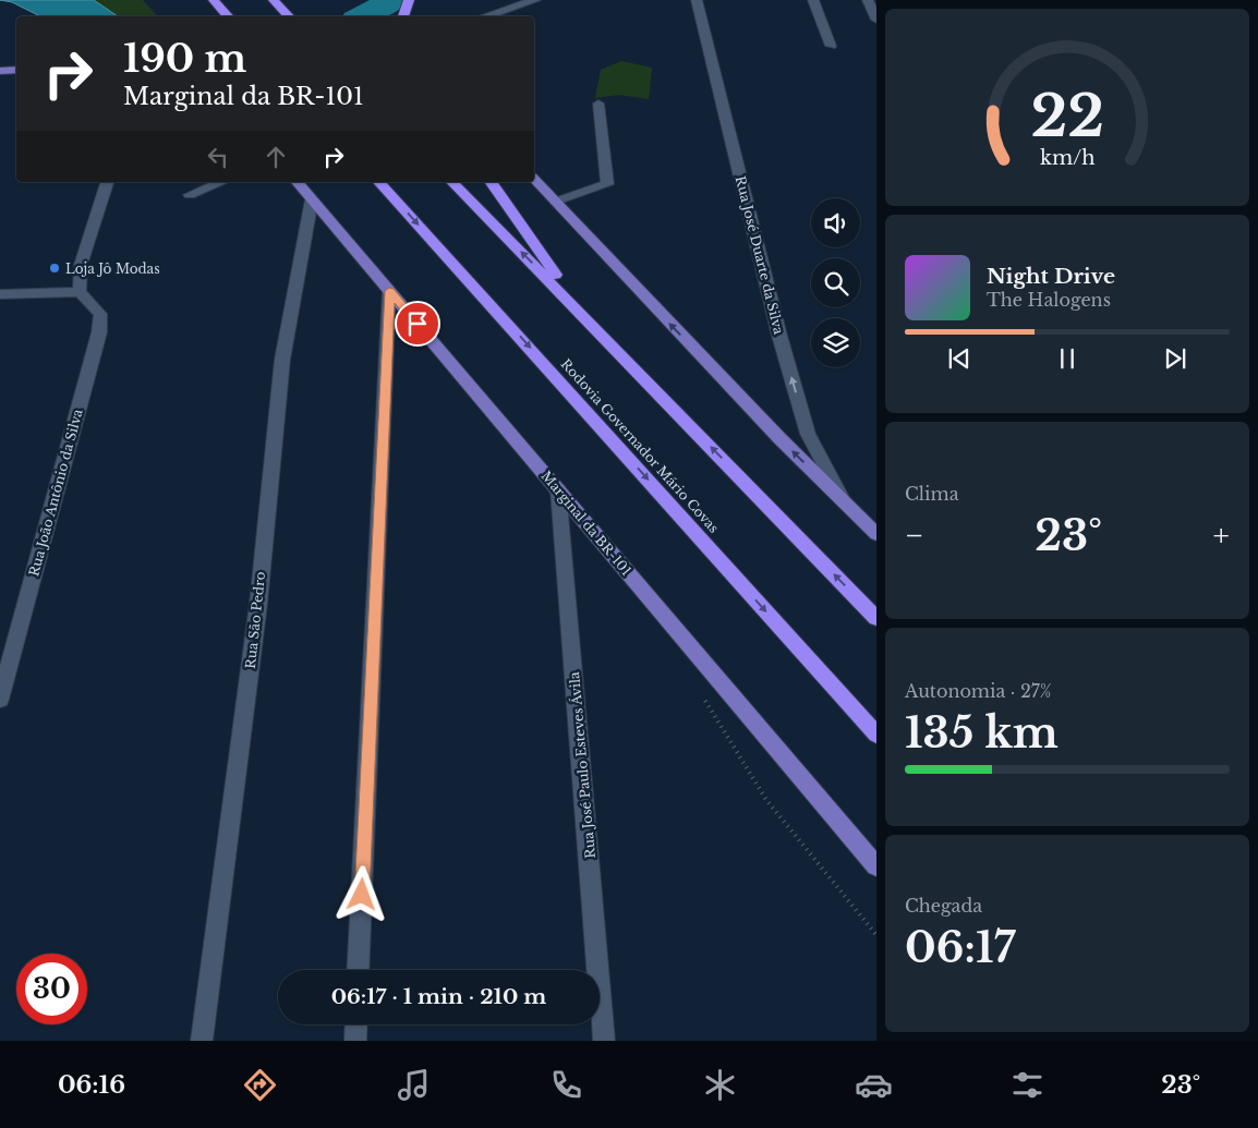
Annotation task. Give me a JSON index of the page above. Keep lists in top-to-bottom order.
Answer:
{
  "streets": {
    "highway": ["Rodovia Governador Mário Covas"],
    "main road": ["Marginal da BR-101"],
    "street": [
      "Rua José Duarte da Silva",
      "Rua João Antônio da Silva",
      "Rua São Pedro",
      "Rua José Paulo Esteves Ávila"
    ]
  },
  "crossings": [
    ["Marginal da BR-101", "Rua São Pedro"],
    ["Marginal da BR-101", "Rua José Paulo Esteves Ávila"]
  ],
  "one_way": ["Rua José Duarte da Silva"],
  "places": ["Loja Jô Modas"],
  "page": {
    "turn": ["190 m", "Marginal da BR-101"],
    "song": ["Night Drive", "The Halogens"],
    "tile": [
      "Clima",
      ["Autonomia · 27%", "135 km"],
      ["Chegada", "06:17"]
    ],
    "heat": ["−", "23°", "+"],
    "limit": "30",
    "trip": "06:17 · 1 min · 210 m",
    "tabs": ["06:16", "23°"],
    "gauge": ["22", "km/h"]
  }
}
